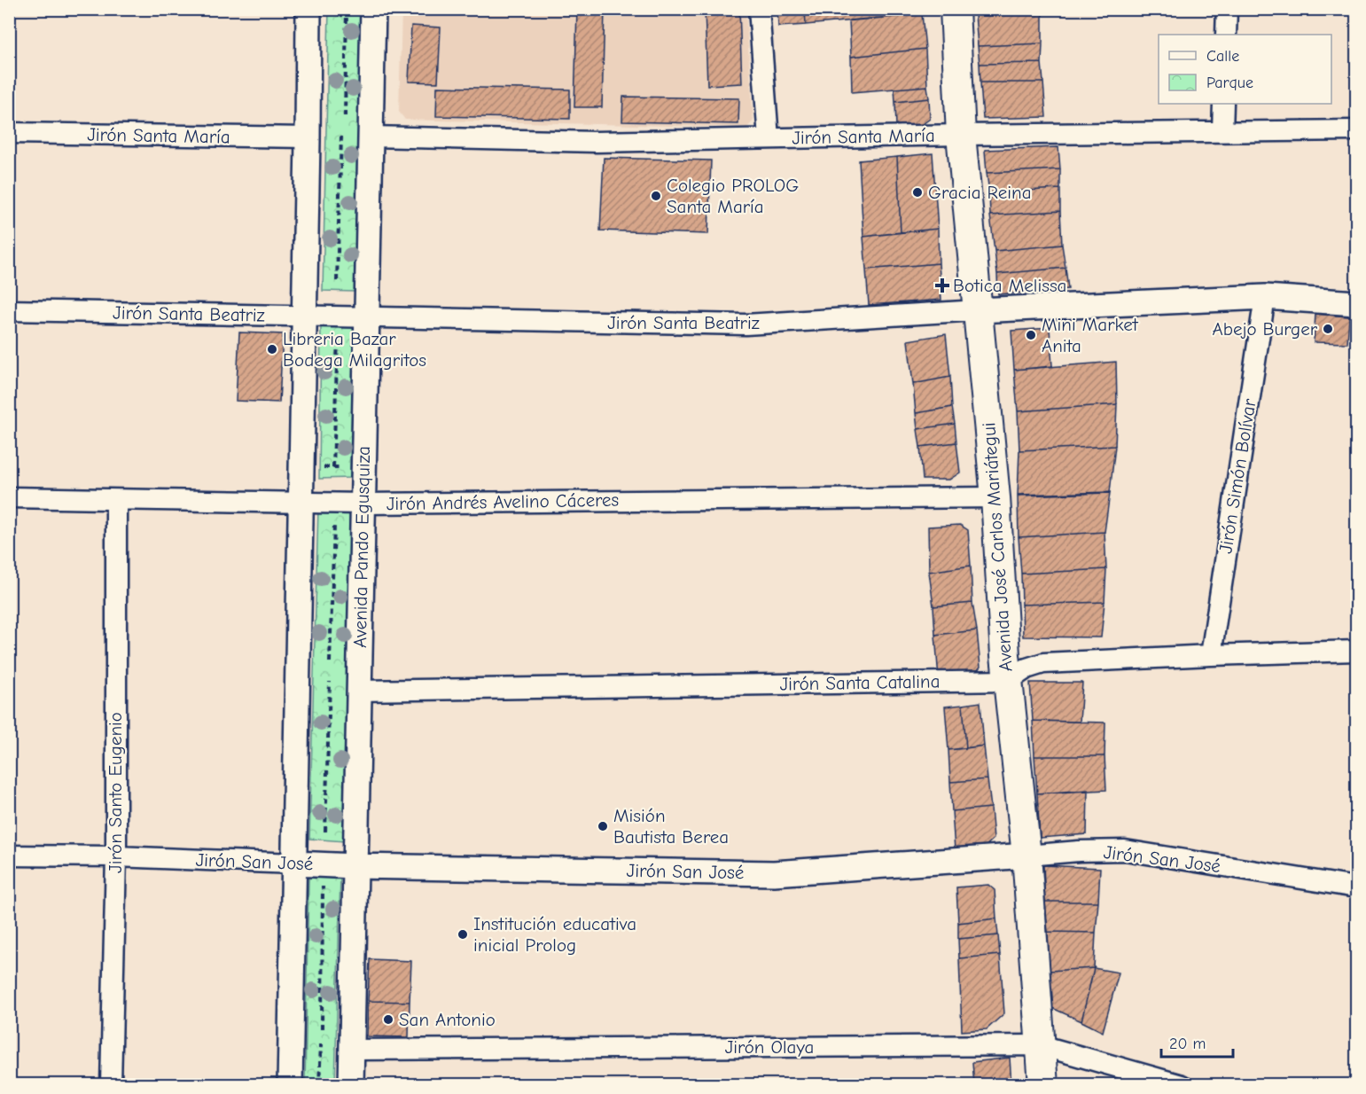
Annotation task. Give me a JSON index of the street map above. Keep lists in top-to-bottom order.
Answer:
{
  "streets": {
    "main road": ["Avenida José Carlos Mariátegui"],
    "street": [
      "Jirón Santa María",
      "Jirón Santa Beatriz",
      "Jirón Simón Bolívar",
      "Jirón Andrés Avelino Cáceres",
      "Avenida Pando Egusquiza",
      "Jirón Santa Catalina",
      "Jirón Santo Eugenio",
      "Jirón San José",
      "Jirón Olaya"
    ]
  },
  "crossings": [
    ["Jirón Santa María", "Avenida Pando Egusquiza"],
    ["Jirón Santa María", "Avenida José Carlos Mariátegui"],
    ["Jirón Santa Beatriz", "Jirón Simón Bolívar"],
    ["Jirón Santa Beatriz", "Avenida Pando Egusquiza"],
    ["Jirón Santa Beatriz", "Avenida José Carlos Mariátegui"],
    ["Jirón Andrés Avelino Cáceres", "Avenida Pando Egusquiza"],
    ["Jirón Andrés Avelino Cáceres", "Avenida José Carlos Mariátegui"],
    ["Jirón Andrés Avelino Cáceres", "Jirón Santo Eugenio"],
    ["Avenida Pando Egusquiza", "Jirón Santa Catalina"],
    ["Avenida Pando Egusquiza", "Jirón San José"],
    ["Avenida Pando Egusquiza", "Jirón Olaya"],
    ["Avenida José Carlos Mariátegui", "Jirón Santa Catalina"],
    ["Avenida José Carlos Mariátegui", "Jirón San José"],
    ["Avenida José Carlos Mariátegui", "Jirón Olaya"],
    ["Jirón Santo Eugenio", "Jirón San José"]
  ],
  "places": {
    "other": [
      "Gracia Reina",
      "Colegio PROLOG Santa María",
      "Abejo Burger",
      "Mini Market Anita",
      "Libreria Bazar Bodega Milagritos",
      "Misión Bautista Berea",
      "Institución educativa inicial Prolog",
      "San Antonio"
    ],
    "health": ["Botica Melissa"]
  },
  "legend": ["Calle", "Parque"],
  "scale_bar": "20 m"
}
